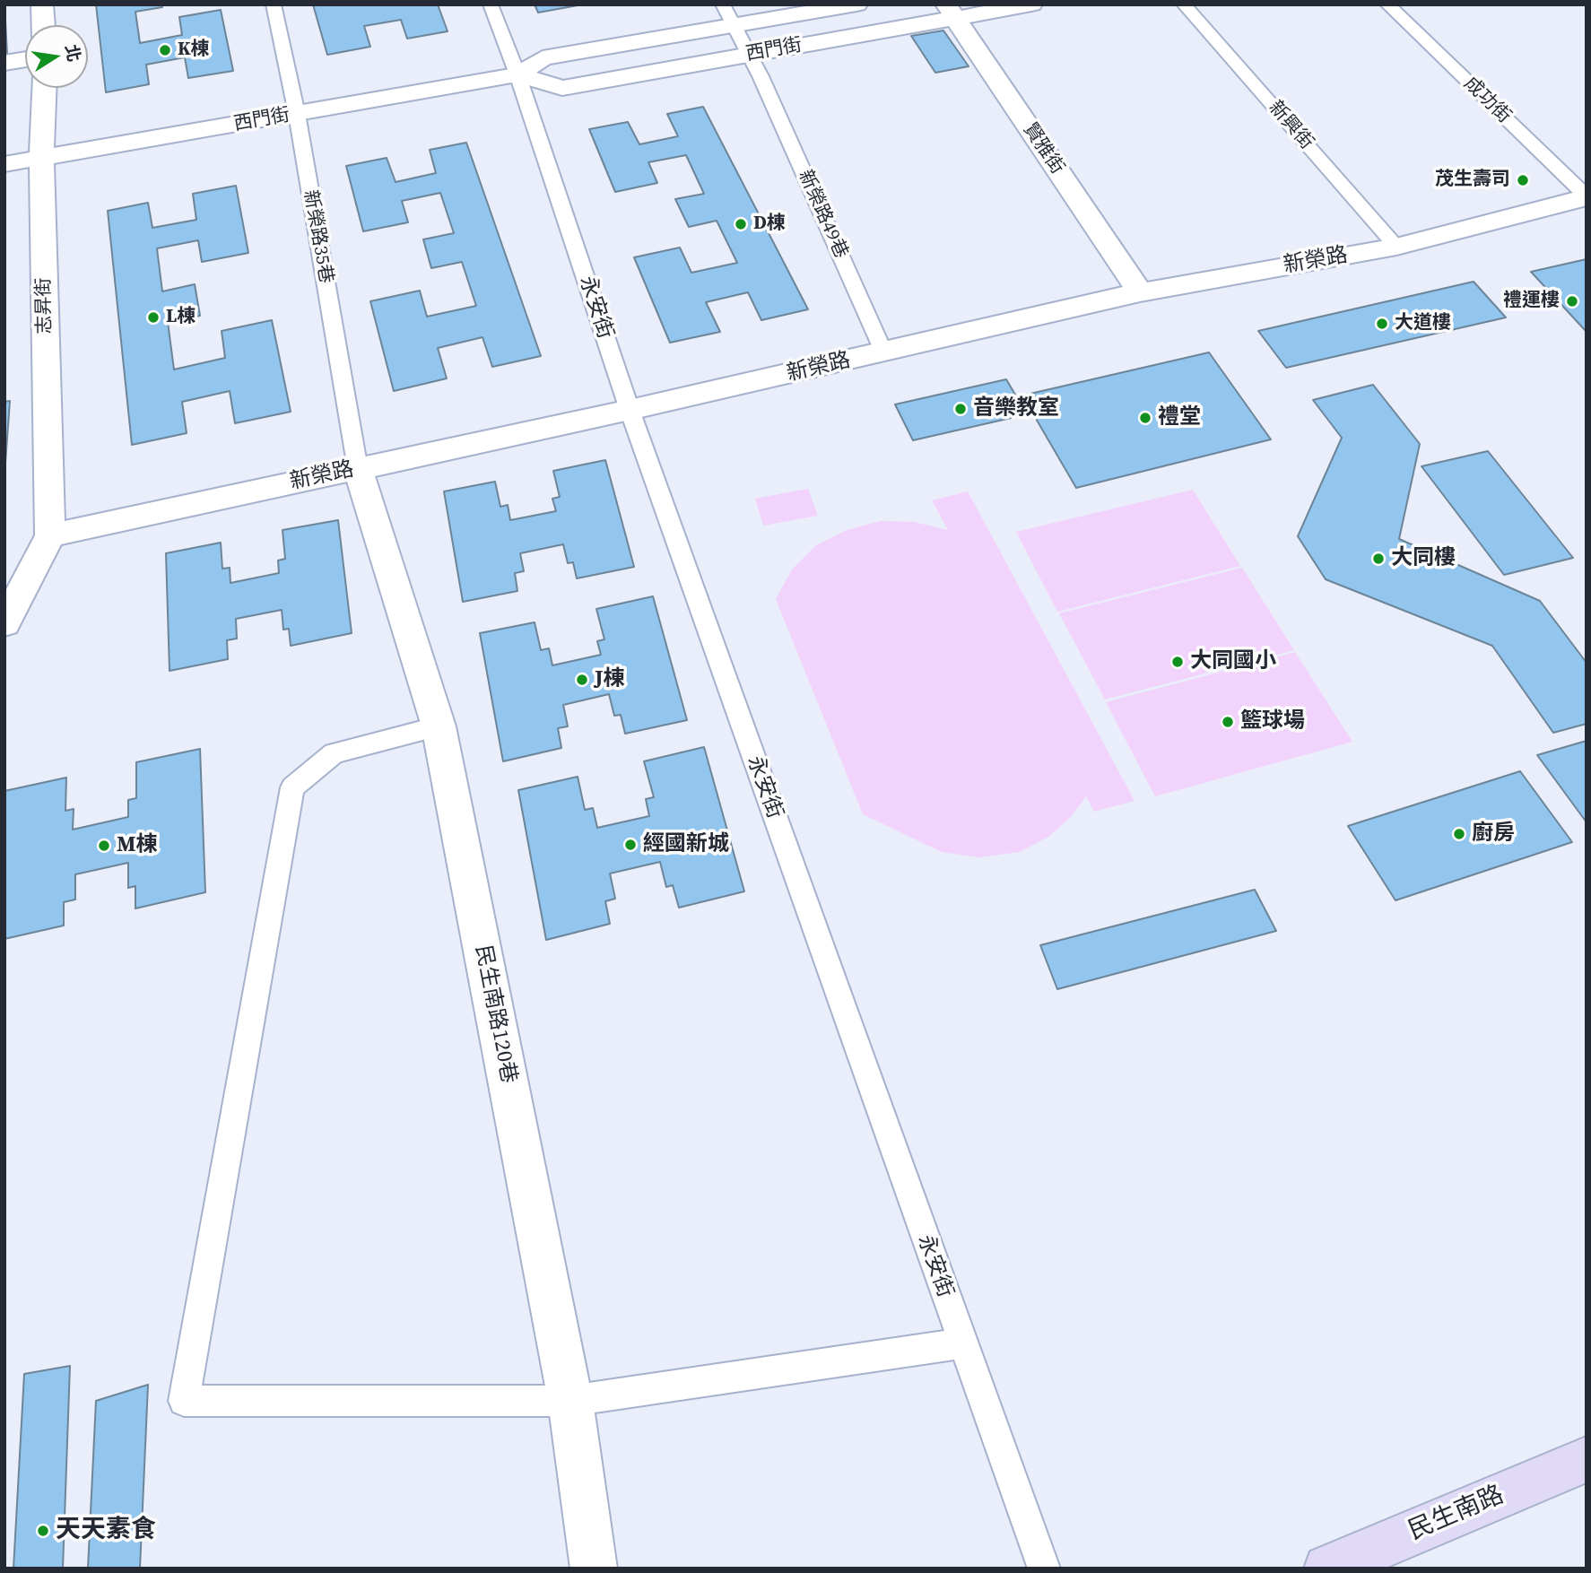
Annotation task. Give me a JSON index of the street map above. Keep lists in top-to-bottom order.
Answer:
{
  "streets": {
    "main road": ["民生南路"],
    "street": [
      "西門街",
      "賢雅街",
      "新榮路",
      "志昇街",
      "民生南路120巷"
    ],
    "lane": [
      "成功街",
      "新興街",
      "新榮路49巷",
      "新榮路35巷",
      "永安街"
    ]
  },
  "crossings": [
    ["西門街", "賢雅街"],
    ["西門街", "新榮路35巷"],
    ["西門街", "志昇街"],
    ["西門街", "永安街"],
    ["成功街", "新榮路"],
    ["新興街", "新榮路"],
    ["賢雅街", "新榮路"],
    ["新榮路49巷", "新榮路"],
    ["新榮路35巷", "新榮路"],
    ["新榮路35巷", "民生南路120巷"],
    ["新榮路", "志昇街"],
    ["新榮路", "永安街"],
    ["新榮路", "民生南路120巷"]
  ],
  "places": [
    "K棟",
    "茂生壽司",
    "D棟",
    "禮運樓",
    "L棟",
    "大道樓",
    "音樂教室",
    "禮堂",
    "大同樓",
    "大同國小",
    "J棟",
    "籃球場",
    "廚房",
    "經國新城",
    "M棟",
    "天天素食"
  ],
  "north": "right"
}
